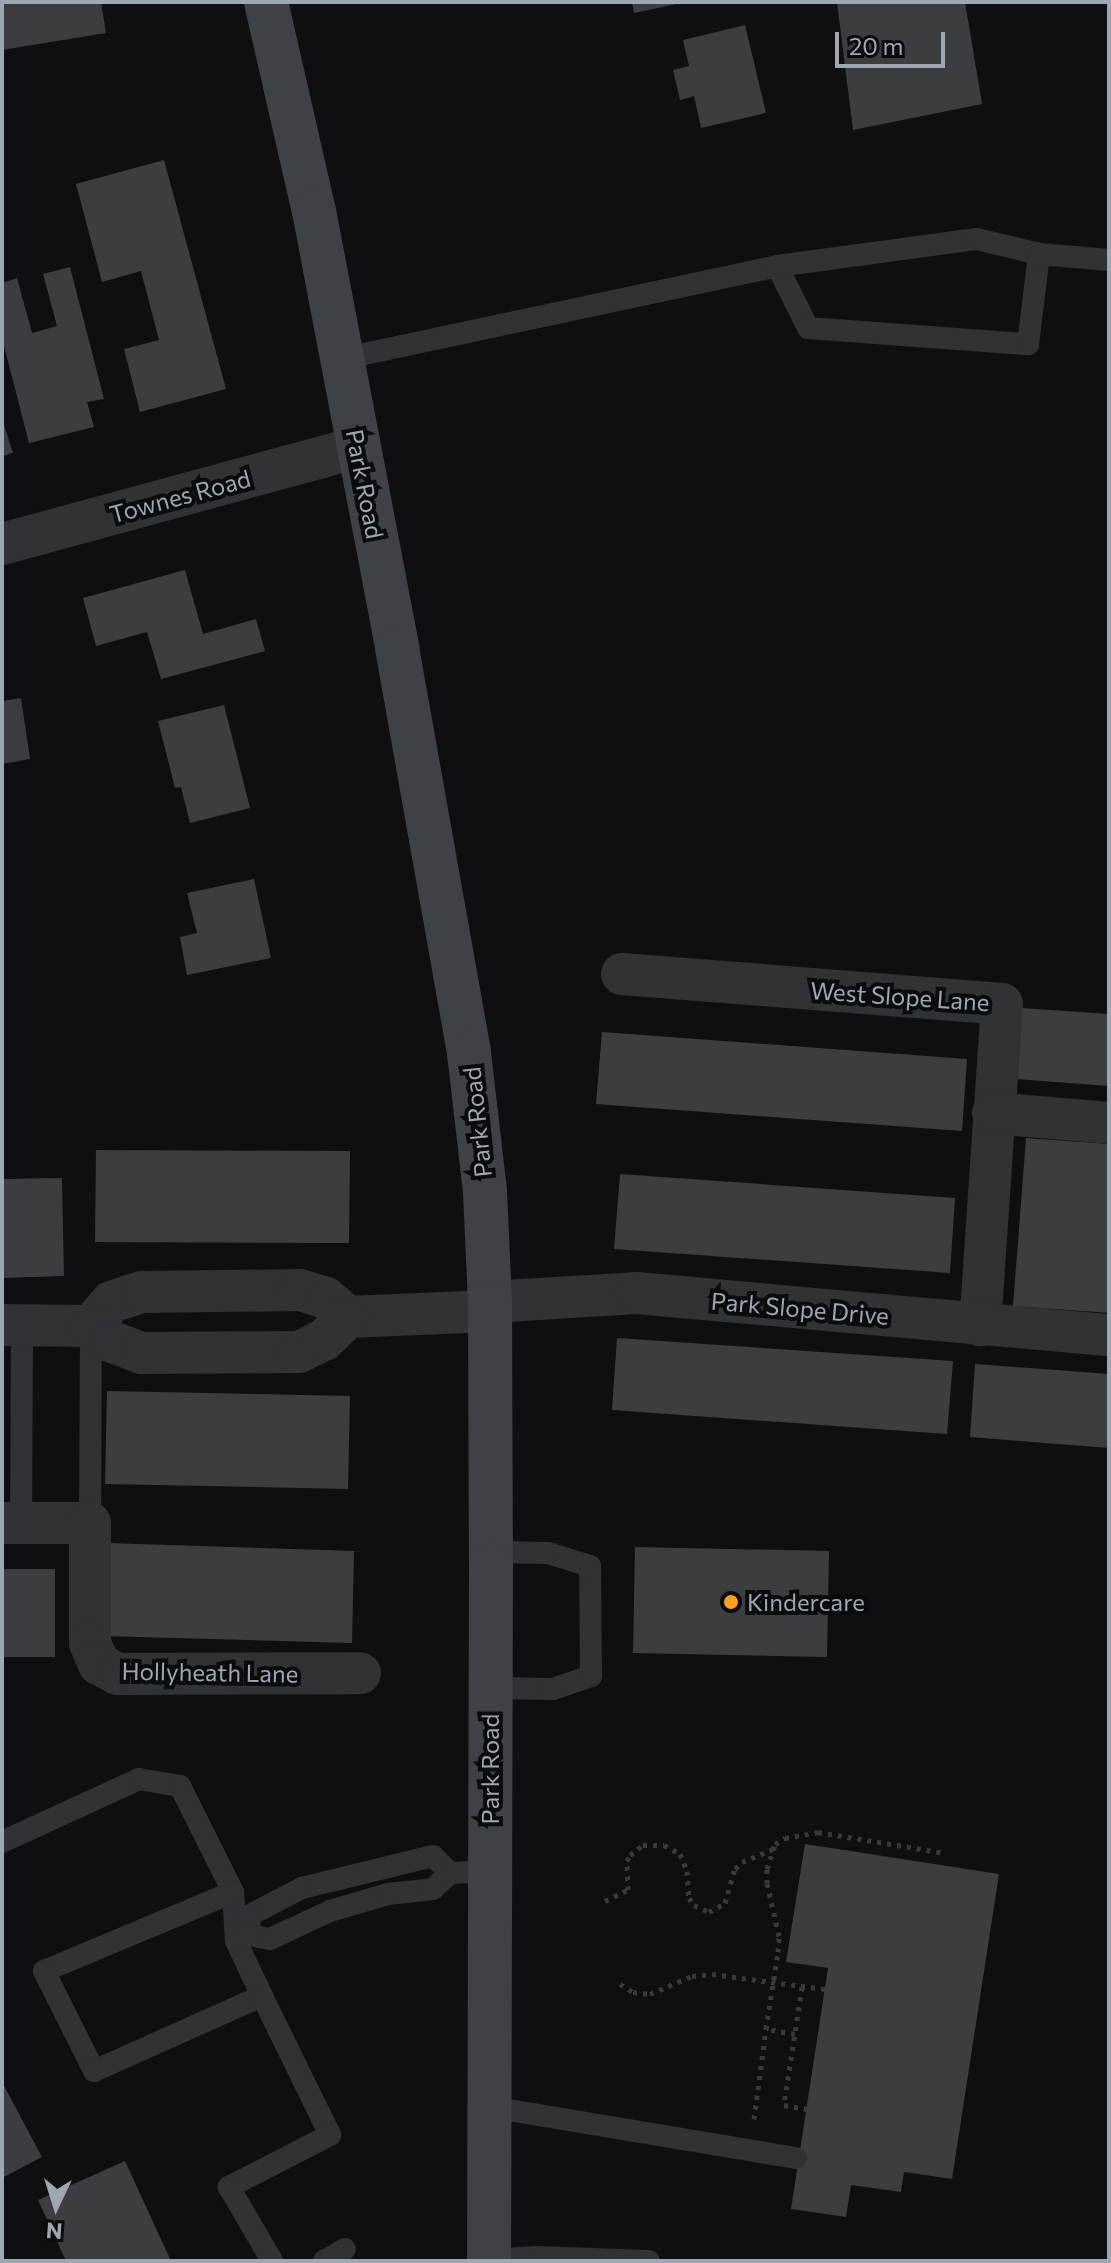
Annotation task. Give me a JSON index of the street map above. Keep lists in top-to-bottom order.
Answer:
{
  "streets": {
    "main road": ["Park Road"],
    "street": [
      "Townes Road",
      "West Slope Lane",
      "Park Slope Drive",
      "Hollyheath Lane"
    ]
  },
  "crossings": [
    ["Park Road", "Townes Road"],
    ["Park Road", "Park Slope Drive"],
    ["West Slope Lane", "Park Slope Drive"]
  ],
  "places": ["Kindercare"],
  "scale_bar": "20 m",
  "north": "bottom"
}
